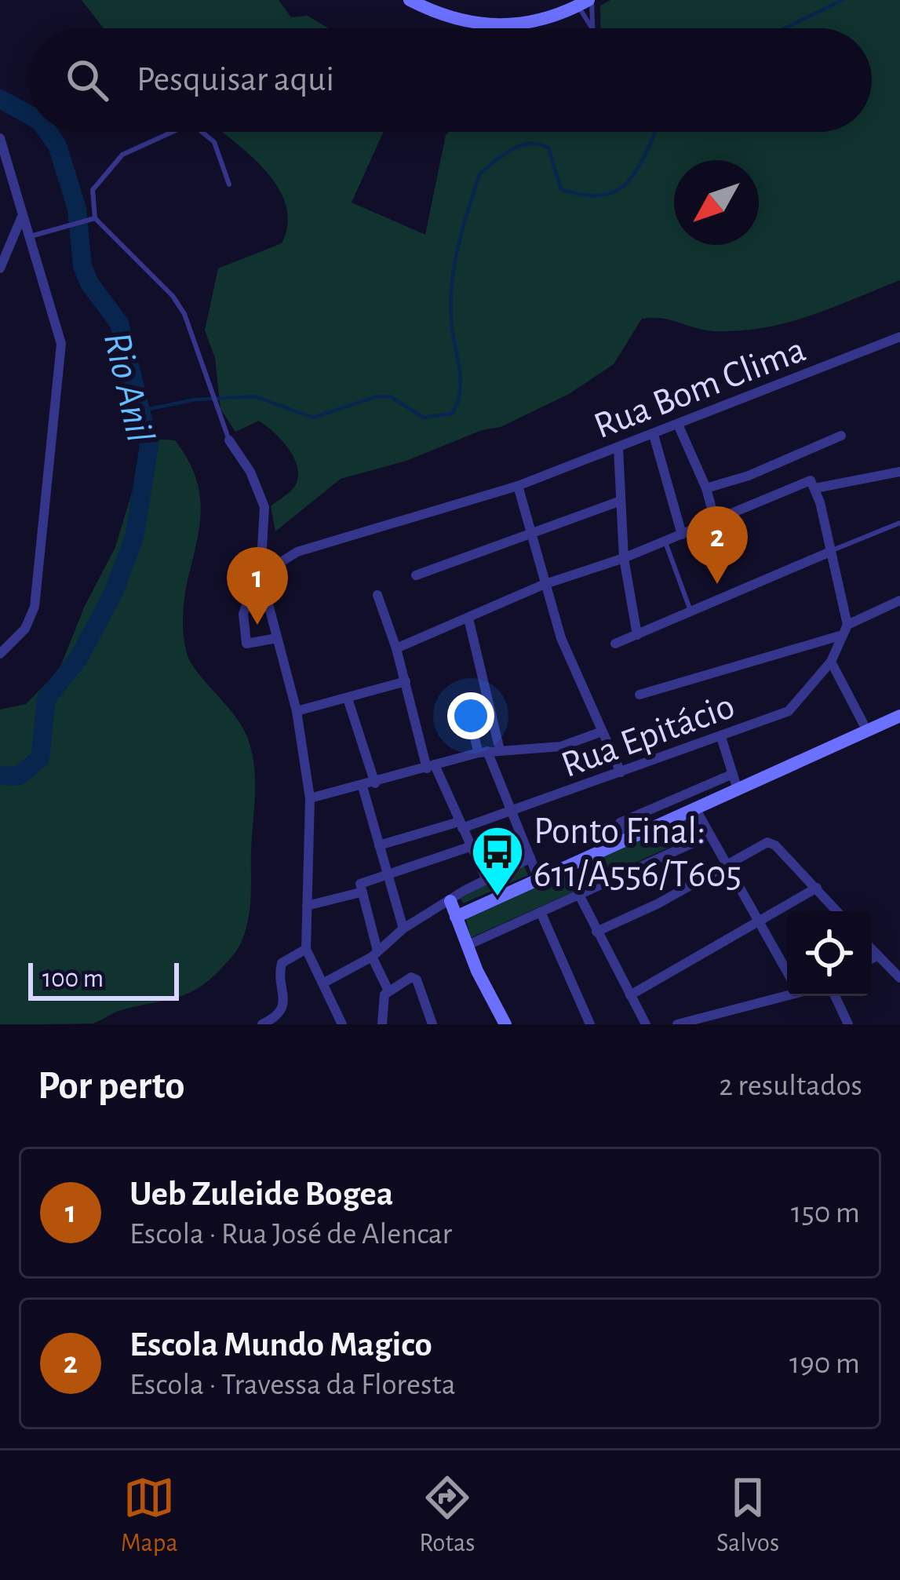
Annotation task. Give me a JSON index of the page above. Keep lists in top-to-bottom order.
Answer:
{
  "streets": {
    "street": ["Rua Bom Clima", "Rua Epitácio"]
  },
  "water": ["Rio Anil"],
  "places": {
    "bus stop": ["Ponto Final: 611/A556/T605"]
  },
  "scale_bar": "100 m",
  "north": "bottom left",
  "page": {
    "search": "Pesquisar aqui",
    "pins": ["2", "1"],
    "scale": "100 m",
    "heading": ["Por perto", "2 resultados"],
    "list": [
      {
        "mark": "1",
        "name": "Ueb Zuleide Bogea",
        "note": "Escola · Rua José de Alencar",
        "value": "150 m"
      },
      {
        "mark": "2",
        "name": "Escola Mundo Magico",
        "note": "Escola · Travessa da Floresta",
        "value": "190 m"
      }
    ],
    "nav": ["Mapa", "Rotas", "Salvos"]
  }
}
